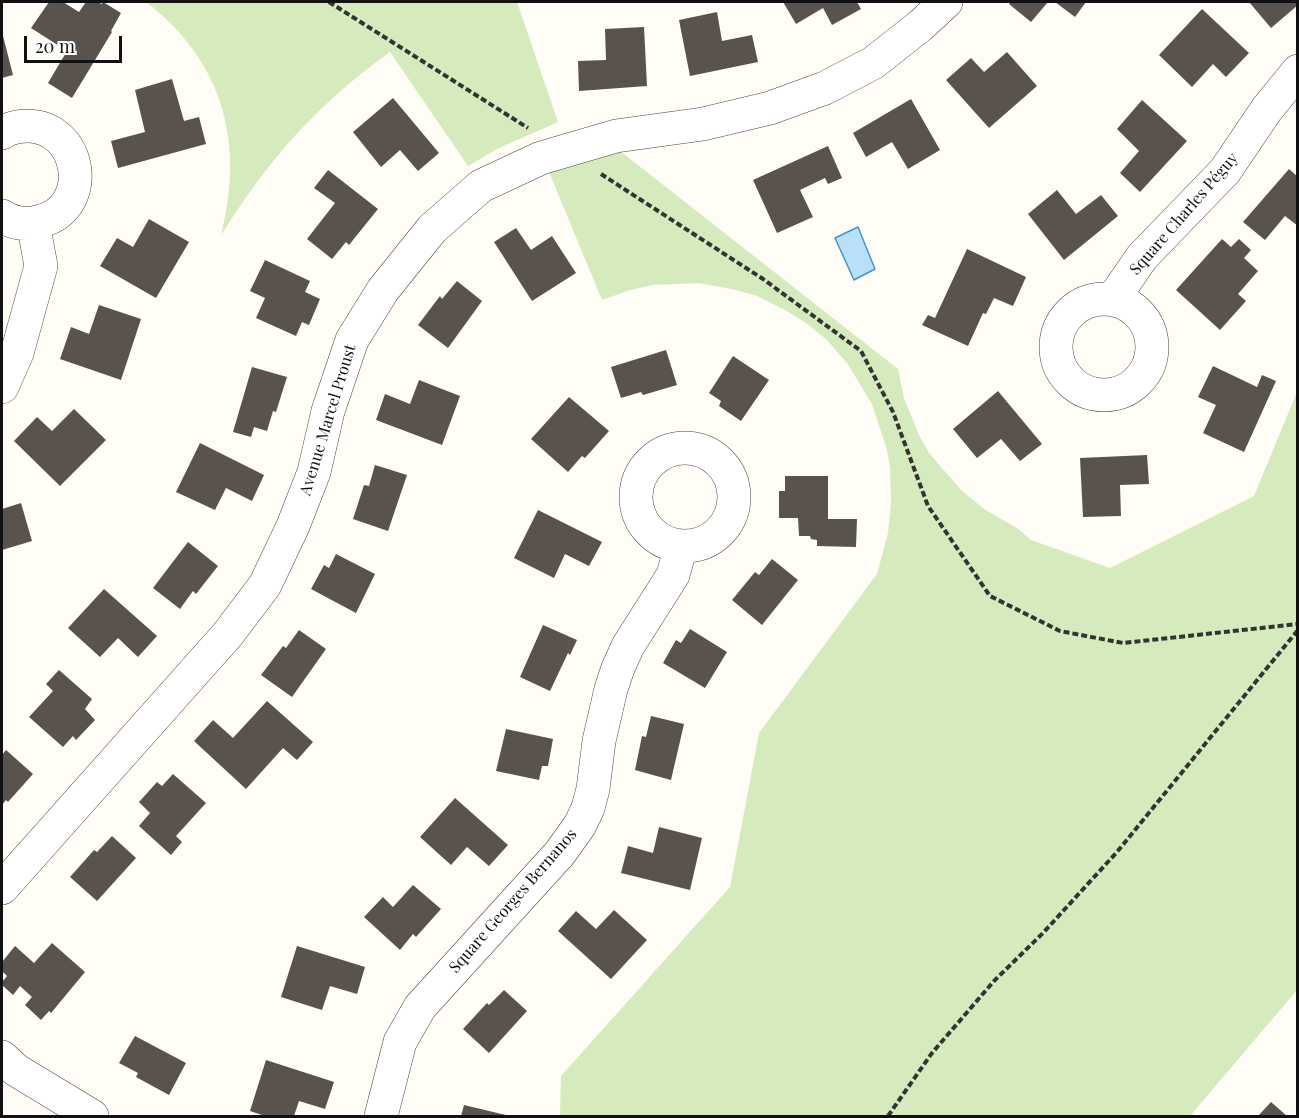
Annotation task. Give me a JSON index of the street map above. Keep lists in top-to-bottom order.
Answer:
{
  "streets": {
    "street": ["Square Charles Péguy", "Avenue Marcel Proust", "Square Georges Bernanos"]
  },
  "scale_bar": "20 m"
}
